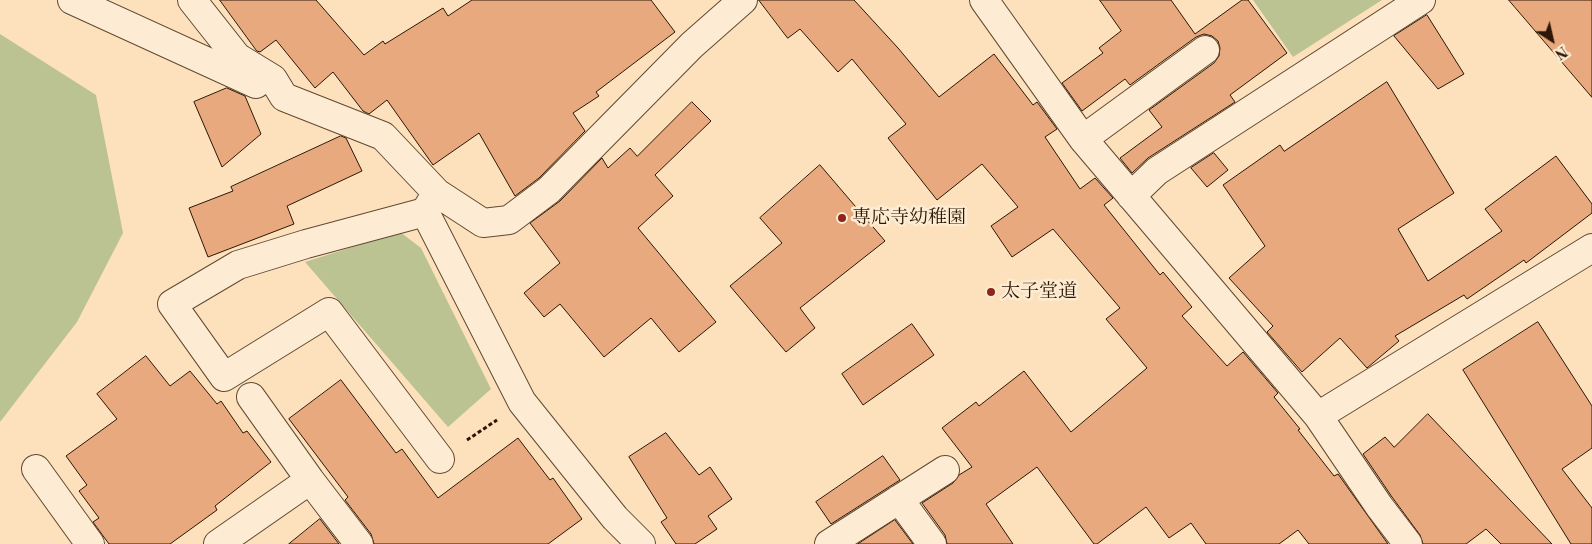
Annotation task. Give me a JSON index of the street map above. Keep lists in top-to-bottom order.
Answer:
{
  "places": ["専応寺幼稚園", "太子堂道"],
  "north": "bottom right"
}
